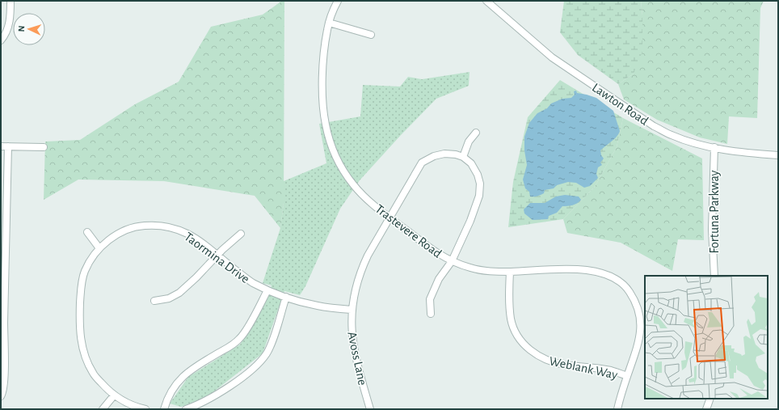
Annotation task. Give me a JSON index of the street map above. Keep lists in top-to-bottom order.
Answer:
{
  "streets": {
    "street": [
      "Lawton Road",
      "Fortuna Parkway",
      "Trastevere Road",
      "Taormina Drive",
      "Avoss Lane",
      "Weblank Way"
    ]
  },
  "crossings": [
    ["Lawton Road", "Fortuna Parkway"],
    ["Trastevere Road", "Avoss Lane"],
    ["Trastevere Road", "Weblank Way"],
    ["Taormina Drive", "Avoss Lane"]
  ],
  "north": "left"
}
